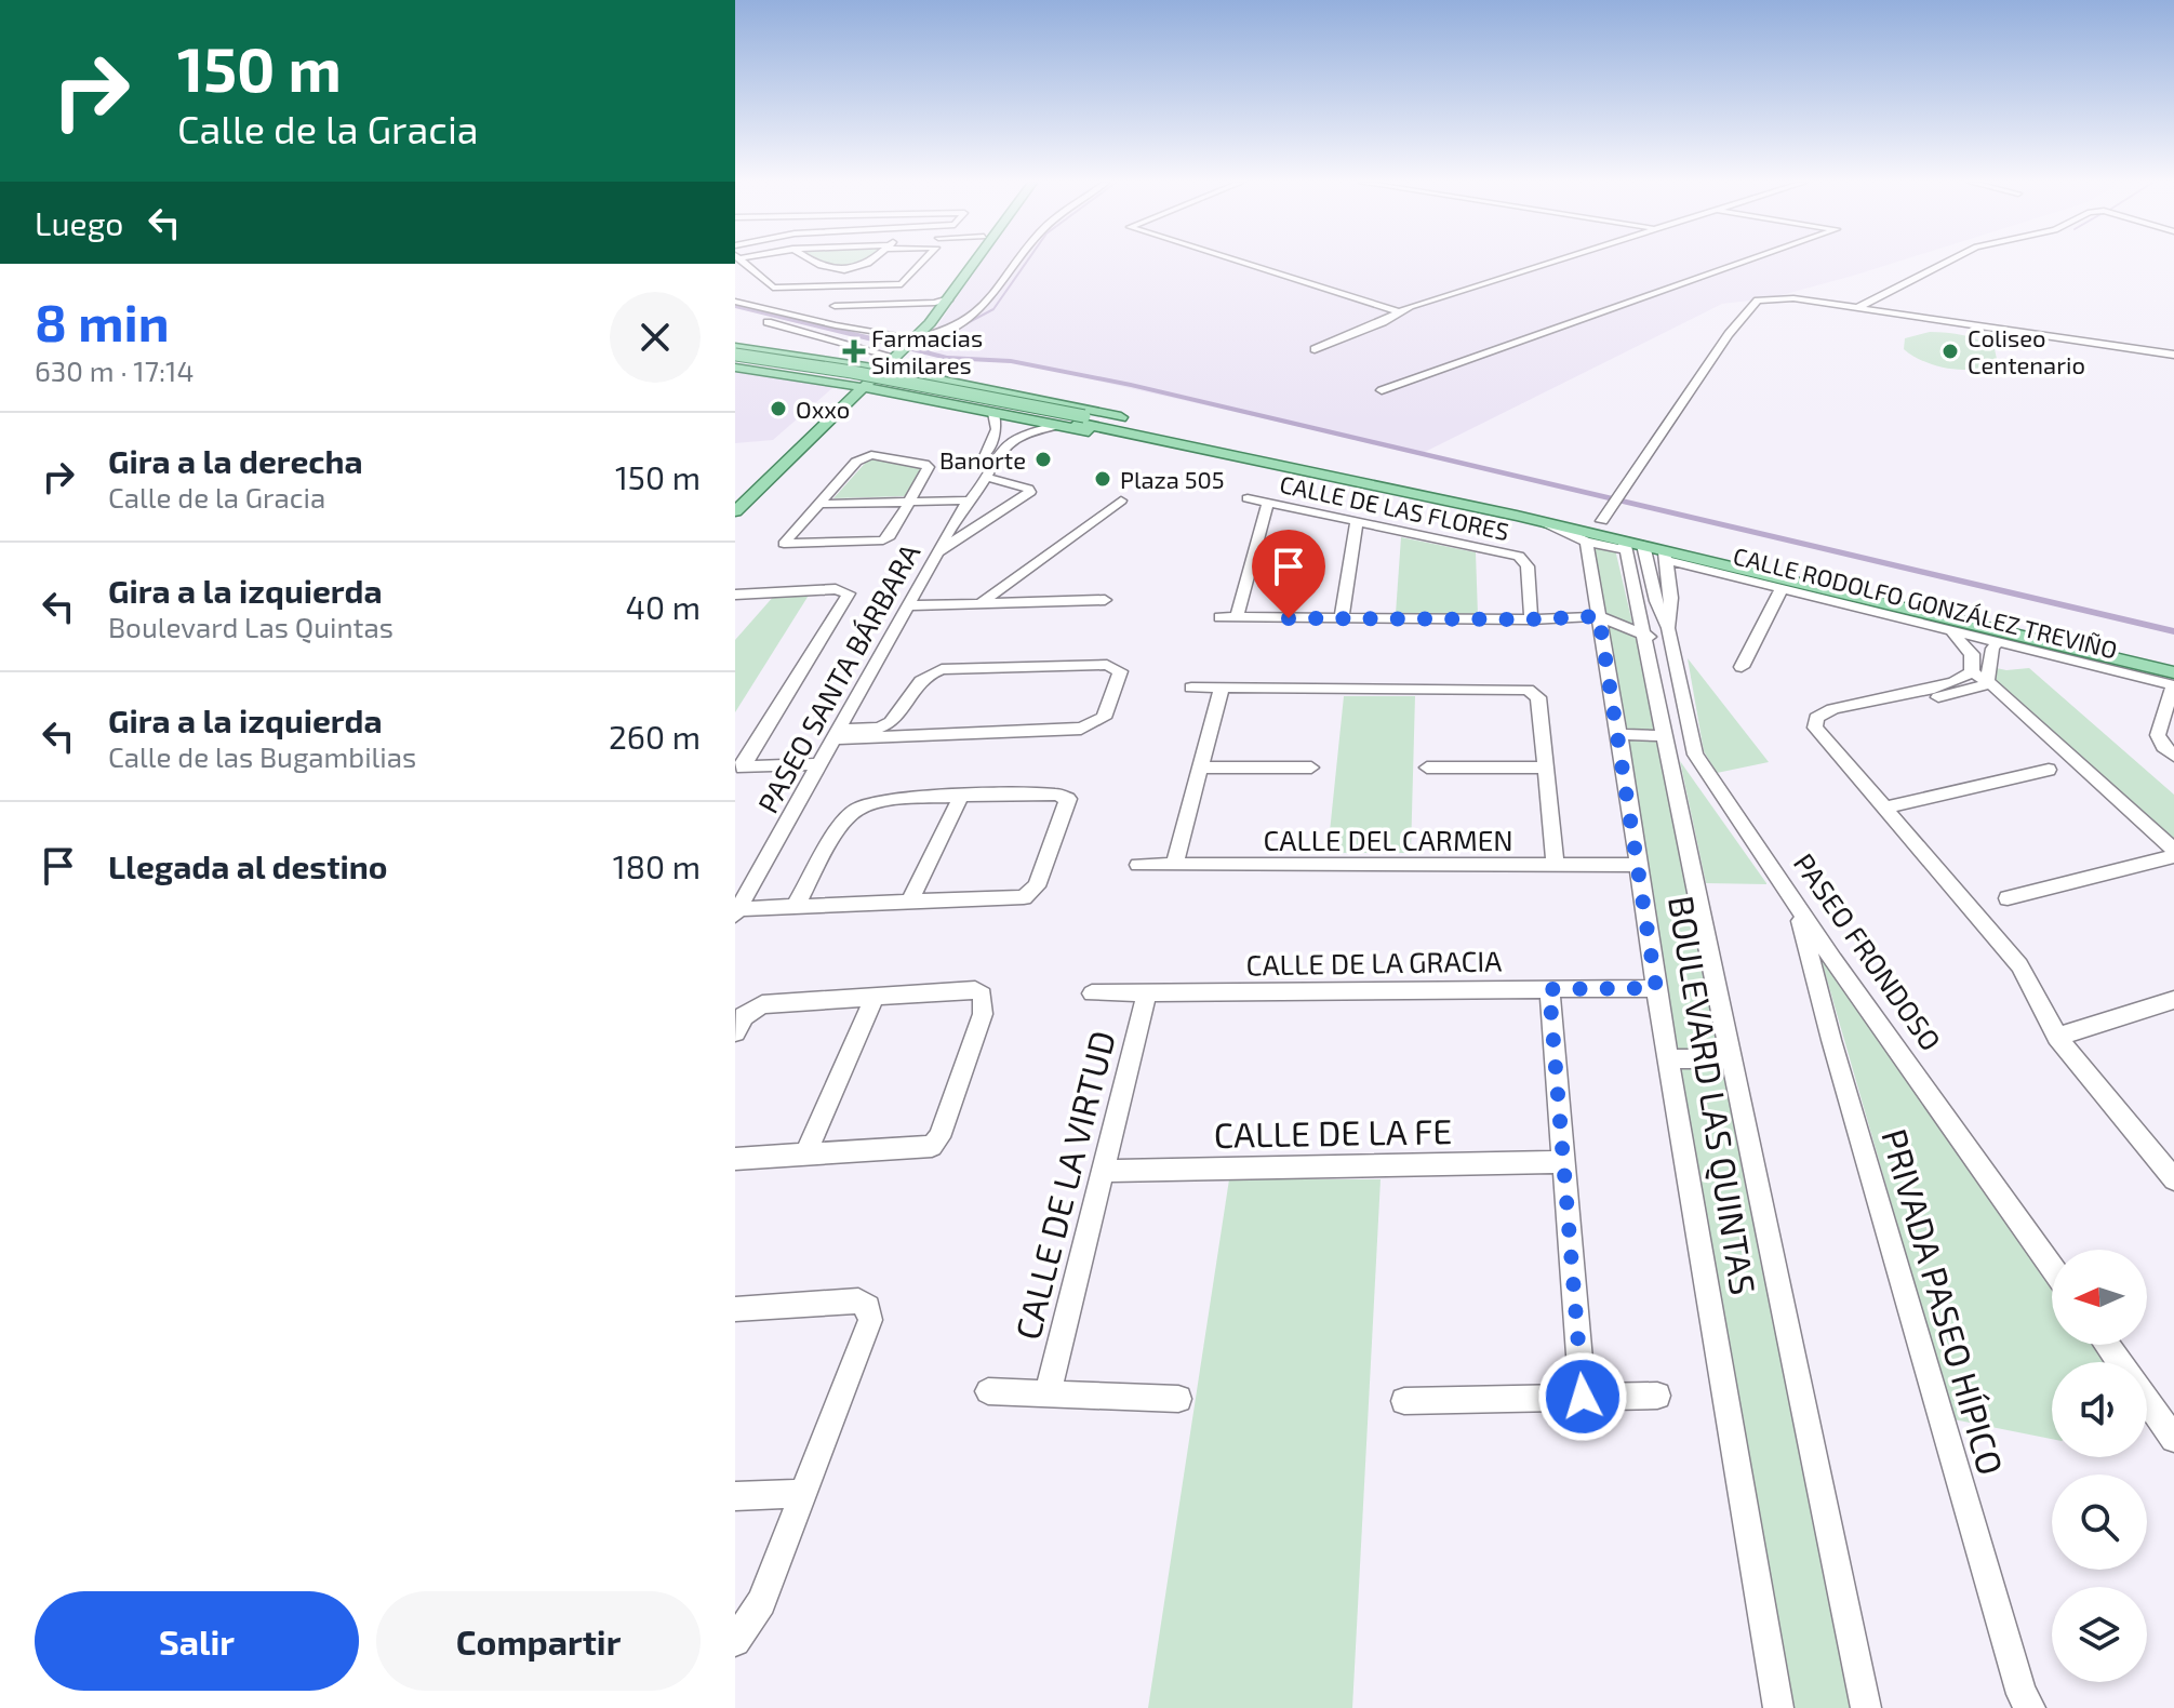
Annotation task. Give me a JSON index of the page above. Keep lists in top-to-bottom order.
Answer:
{
  "streets": {
    "street": [
      "CALLE DE LAS FLORES",
      "CALLE RODOLFO GONZÁLEZ TREVIÑO",
      "PASEO SANTA BÁRBARA",
      "CALLE DEL CARMEN",
      "PASEO FRONDOSO",
      "CALLE DE LA GRACIA",
      "BOULEVARD LAS QUINTAS",
      "CALLE DE LA FE",
      "CALLE DE LA VIRTUD",
      "PRIVADA PASEO HÍPICO"
    ]
  },
  "crossings": [
    ["CALLE RODOLFO GONZÁLEZ TREVIÑO", "PASEO FRONDOSO"],
    ["CALLE DEL CARMEN", "BOULEVARD LAS QUINTAS"],
    ["PASEO FRONDOSO", "PRIVADA PASEO HÍPICO"],
    ["CALLE DE LA GRACIA", "BOULEVARD LAS QUINTAS"],
    ["CALLE DE LA GRACIA", "CALLE DE LA VIRTUD"],
    ["CALLE DE LA FE", "CALLE DE LA VIRTUD"]
  ],
  "places": {
    "health": ["Farmacias Similares"],
    "other": [
      "Coliseo Centenario",
      "Oxxo",
      "Banorte",
      "Plaza 505"
    ]
  },
  "north": "left",
  "page": {
    "turn": ["150 m", "Calle de la Gracia"],
    "then": "Luego",
    "heading": ["8 min", "630 m · 17:14"],
    "list": [
      {
        "name": "Gira a la derecha",
        "note": "Calle de la Gracia",
        "value": "150 m"
      },
      {
        "name": "Gira a la izquierda",
        "note": "Boulevard Las Quintas",
        "value": "40 m"
      },
      {
        "name": "Gira a la izquierda",
        "note": "Calle de las Bugambilias",
        "value": "260 m"
      },
      {
        "name": "Llegada al destino",
        "value": "180 m"
      }
    ],
    "buttons": ["Salir", "Compartir"]
  }
}
